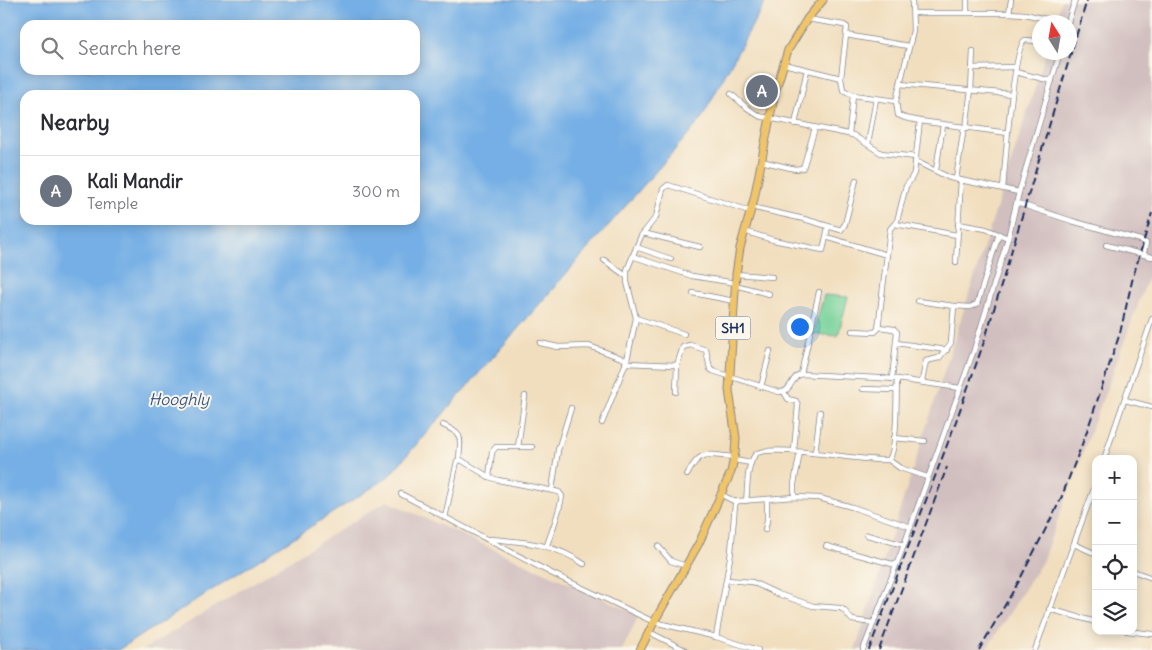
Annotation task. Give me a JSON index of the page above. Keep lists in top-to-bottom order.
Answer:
{
  "streets": {
    "main road": ["SH1"]
  },
  "water": ["Hooghly"],
  "north": "top",
  "page": {
    "search": "Search here",
    "pins": "A",
    "heading": "Nearby",
    "list": [
      {
        "mark": "A",
        "name": "Kali Mandir",
        "note": "Temple",
        "value": "300 m"
      }
    ],
    "map_buttons": ["+", "−"]
  }
}
